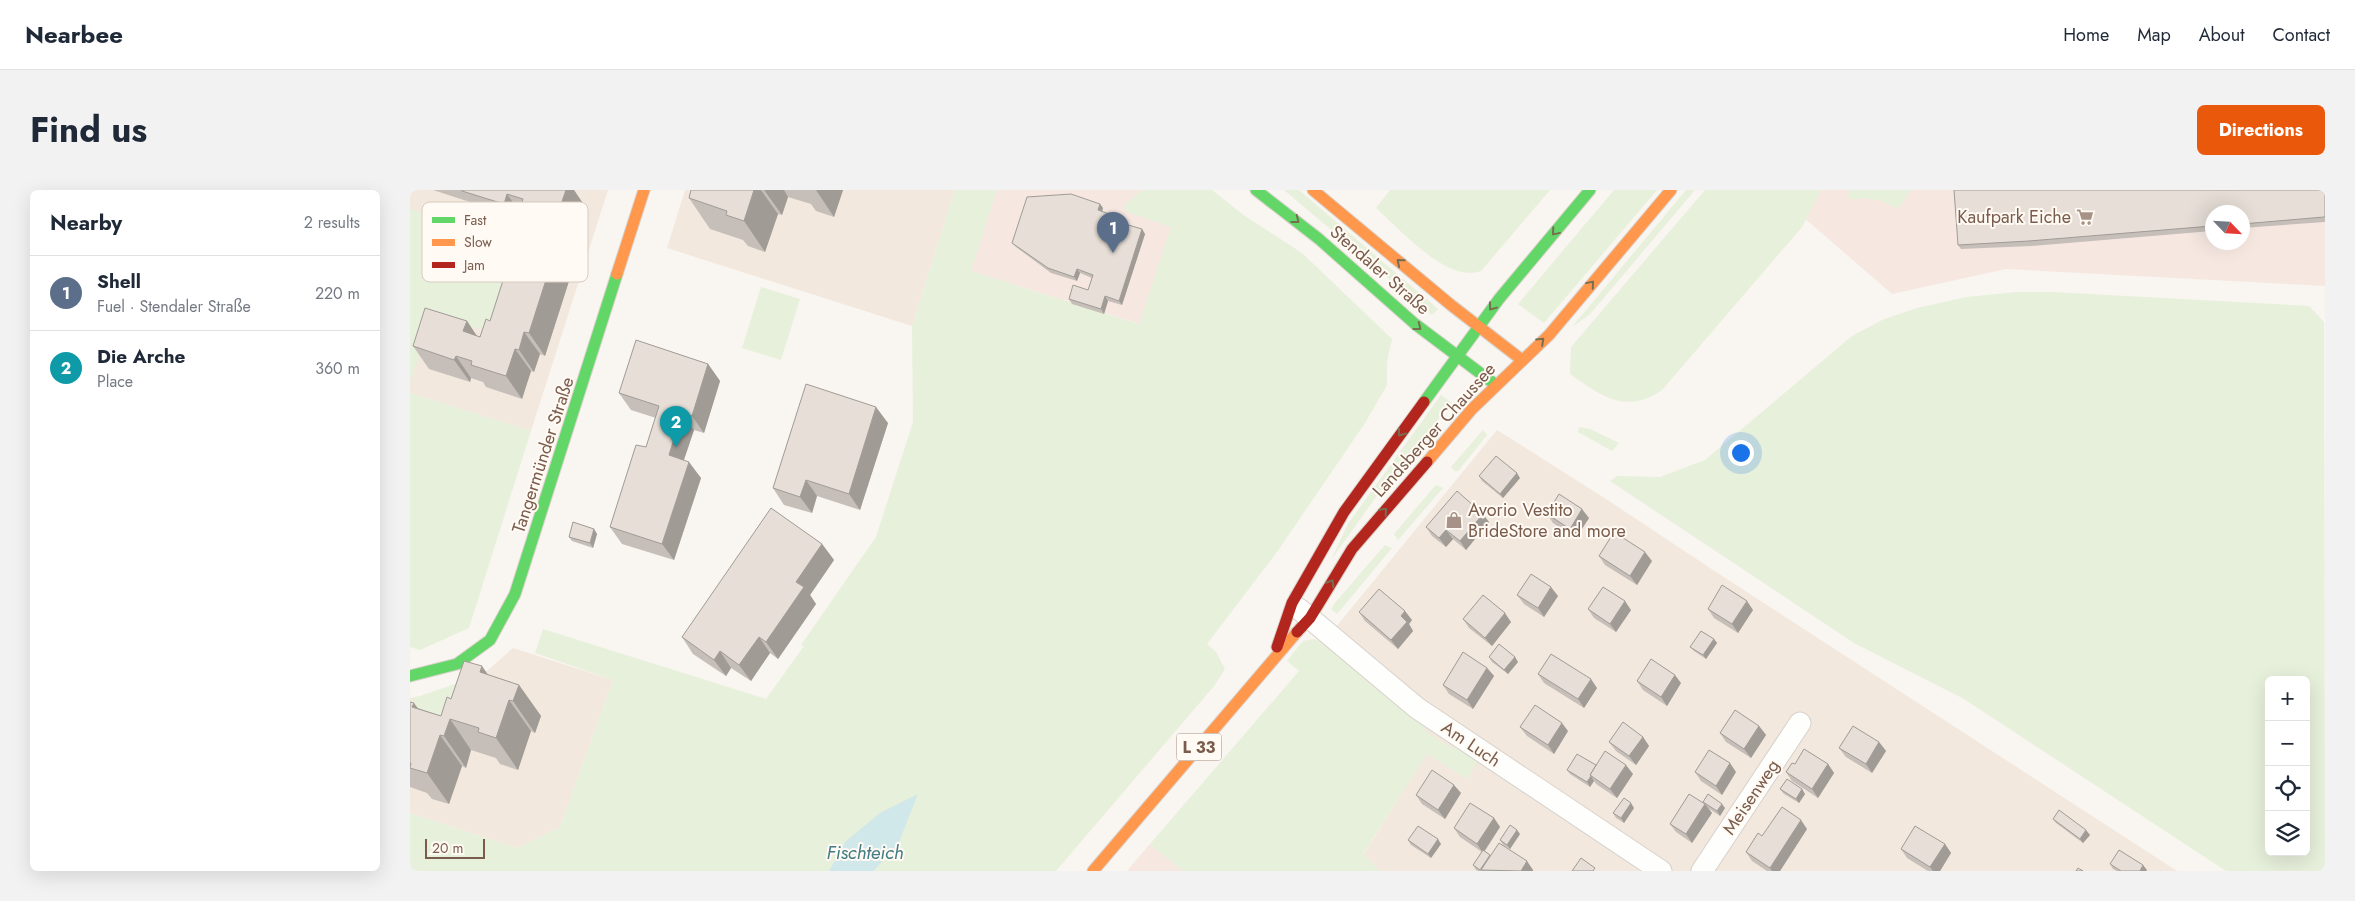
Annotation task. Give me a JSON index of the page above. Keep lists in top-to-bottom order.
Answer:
{
  "streets": {
    "main road": [
      "Stendaler Straße",
      "Landsberger Chaussee",
      "Tangermünder Straße",
      "L 33"
    ],
    "street": ["Am Luch", "Meisenweg"]
  },
  "crossings": [
    ["Stendaler Straße", "Landsberger Chaussee"],
    ["Landsberger Chaussee", "Am Luch"]
  ],
  "water": ["Fischteich"],
  "places": {
    "supermarket": ["Kaufpark Eiche"],
    "shop": ["Avorio Vestito BrideStore and more"]
  },
  "legend": ["Fast", "Slow", "Jam"],
  "scale_bar": "20 m",
  "north": "bottom right",
  "page": {
    "header": "Nearbee",
    "nav": [
      "Home",
      "Map",
      "About",
      "Contact"
    ],
    "title": "Find us",
    "buttons": "Directions",
    "heading": ["Nearby", "2 results"],
    "pins": ["1", "2"],
    "list": [
      {
        "mark": "1",
        "name": "Shell",
        "note": "Fuel · Stendaler Straße",
        "value": "220 m"
      },
      {
        "mark": "2",
        "name": "Die Arche",
        "note": "Place",
        "value": "360 m"
      }
    ],
    "map_buttons": ["+", "−"],
    "scale": "20 m"
  }
}
